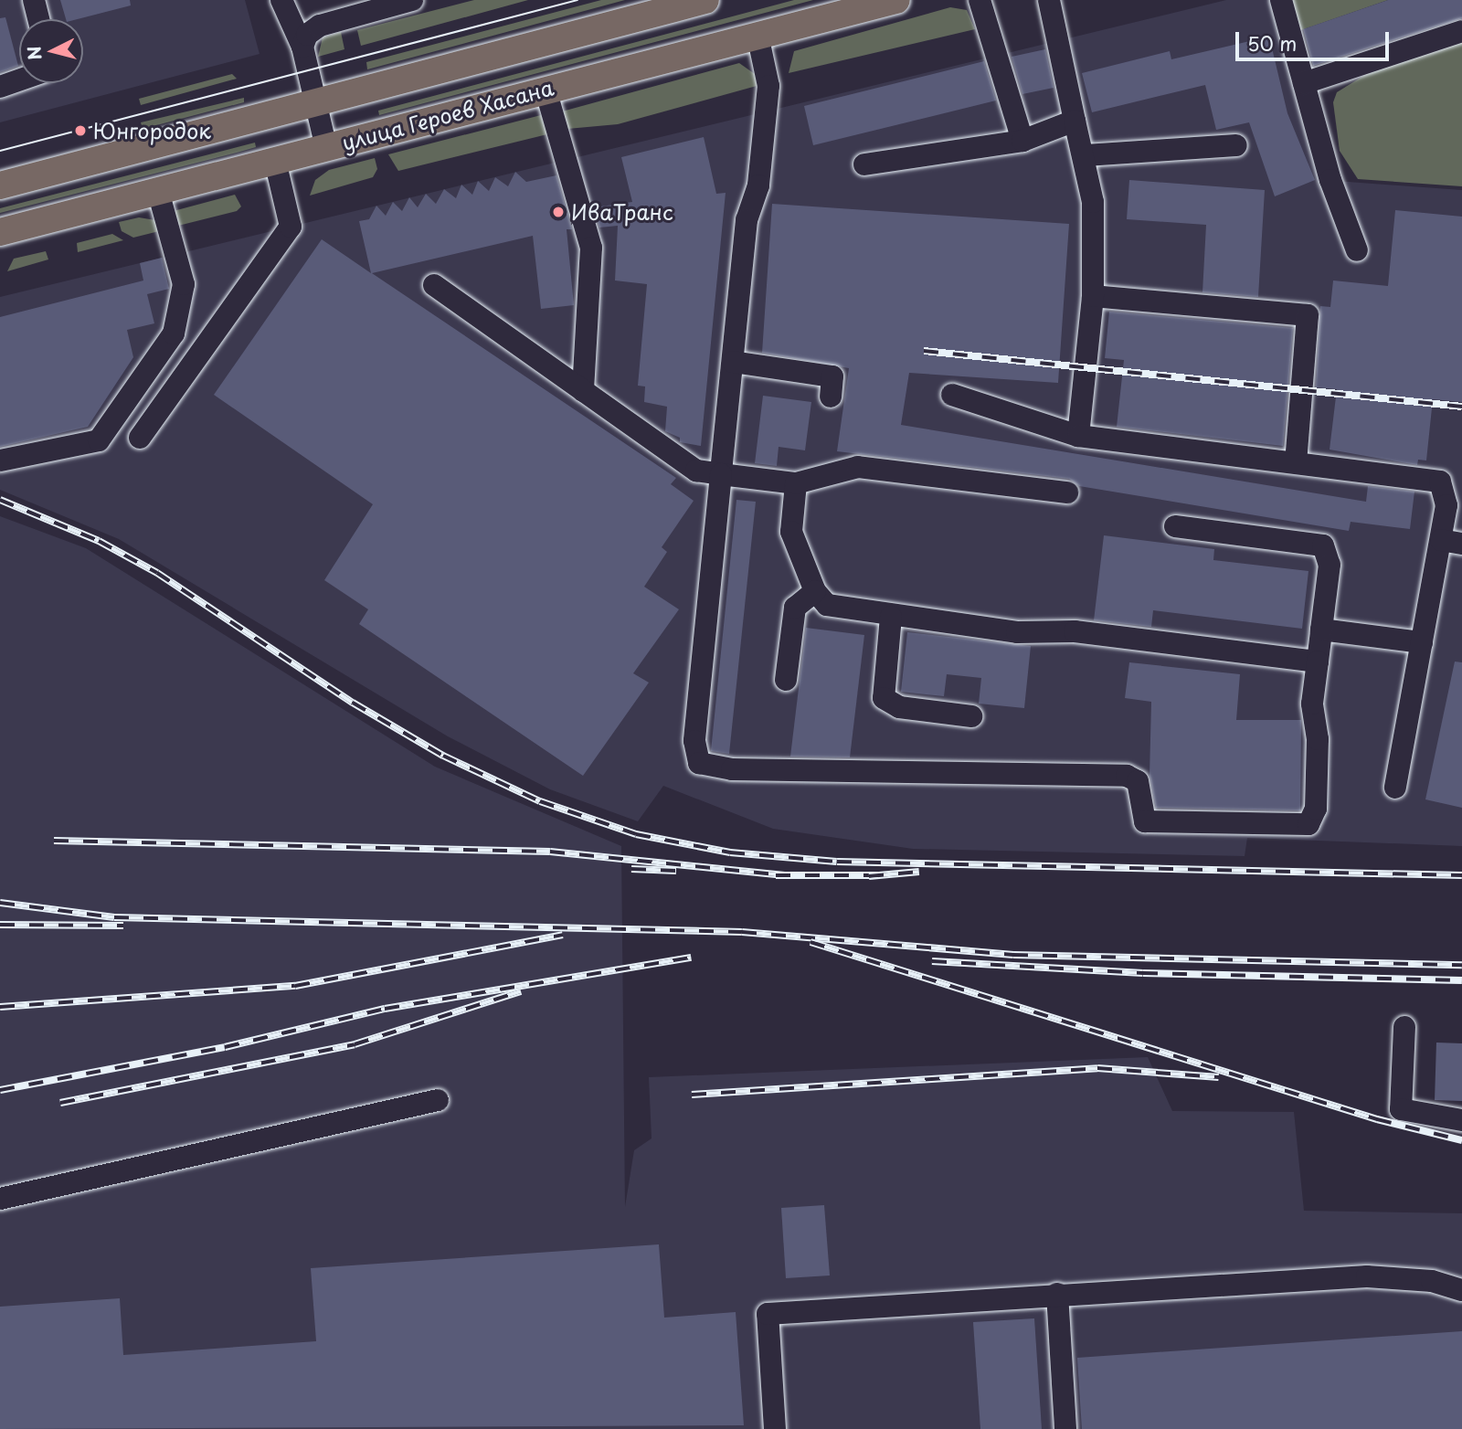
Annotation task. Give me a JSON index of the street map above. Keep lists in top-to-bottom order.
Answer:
{
  "streets": {
    "main road": ["улица Героев Хасана"]
  },
  "places": ["Юнгородок", "ИваТранс"],
  "scale_bar": "50 m",
  "north": "left"
}
